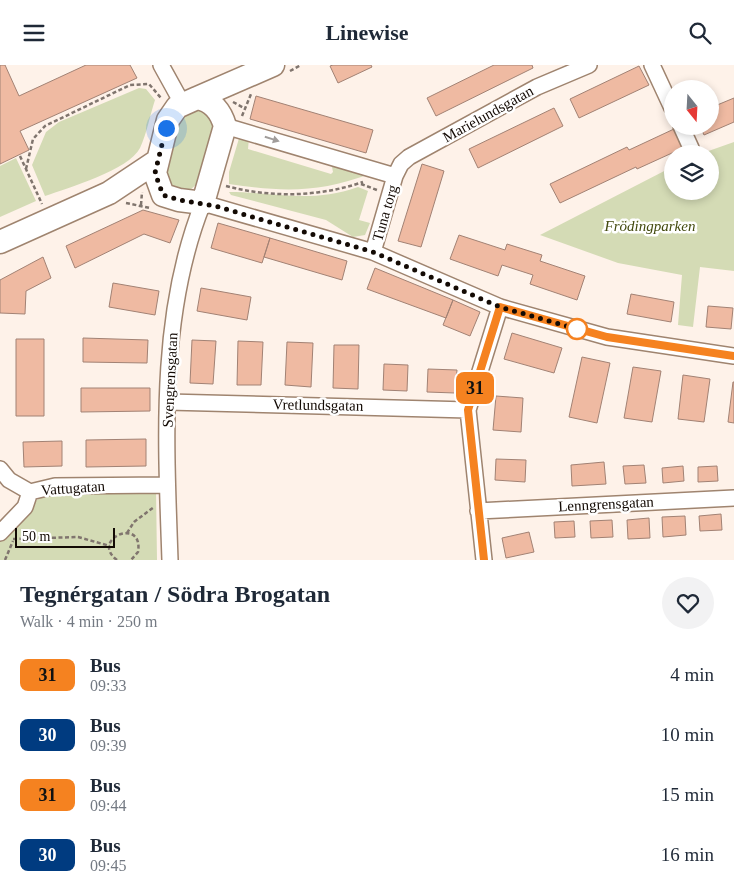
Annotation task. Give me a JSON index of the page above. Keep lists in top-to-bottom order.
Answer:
{
  "streets": {
    "street": [
      "Marielundsgatan",
      "Tuna torg",
      "Svengrensgatan",
      "Vretlundsgatan",
      "Vattugatan",
      "Lenngrensgatan"
    ]
  },
  "crossings": [
    ["Marielundsgatan", "Tuna torg"],
    ["Tuna torg", "Svengrensgatan"],
    ["Svengrensgatan", "Vretlundsgatan"],
    ["Svengrensgatan", "Vattugatan"]
  ],
  "parks": ["Frödingparken"],
  "lines": ["bus line 31"],
  "scale_bar": "50 m",
  "north": "bottom",
  "page": {
    "header": "Linewise",
    "on_map": "31",
    "scale": "50 m",
    "heading": ["Tegnérgatan / Södra Brogatan", "Walk · 4 min · 250 m"],
    "list": [
      {
        "mark": "31",
        "name": "Bus",
        "note": "09:33",
        "value": "4 min"
      },
      {
        "mark": "30",
        "name": "Bus",
        "note": "09:39",
        "value": "10 min"
      },
      {
        "mark": "31",
        "name": "Bus",
        "note": "09:44",
        "value": "15 min"
      },
      {
        "mark": "30",
        "name": "Bus",
        "note": "09:45",
        "value": "16 min"
      }
    ]
  }
}
